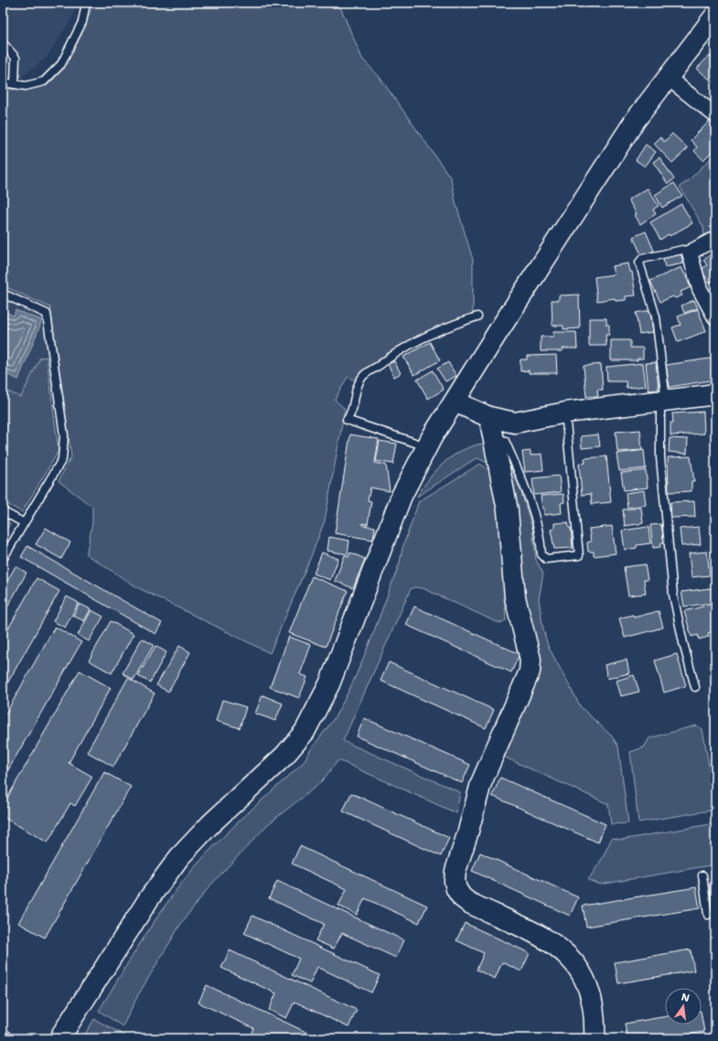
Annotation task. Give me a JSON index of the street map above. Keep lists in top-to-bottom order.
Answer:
{
  "north": "top"
}
